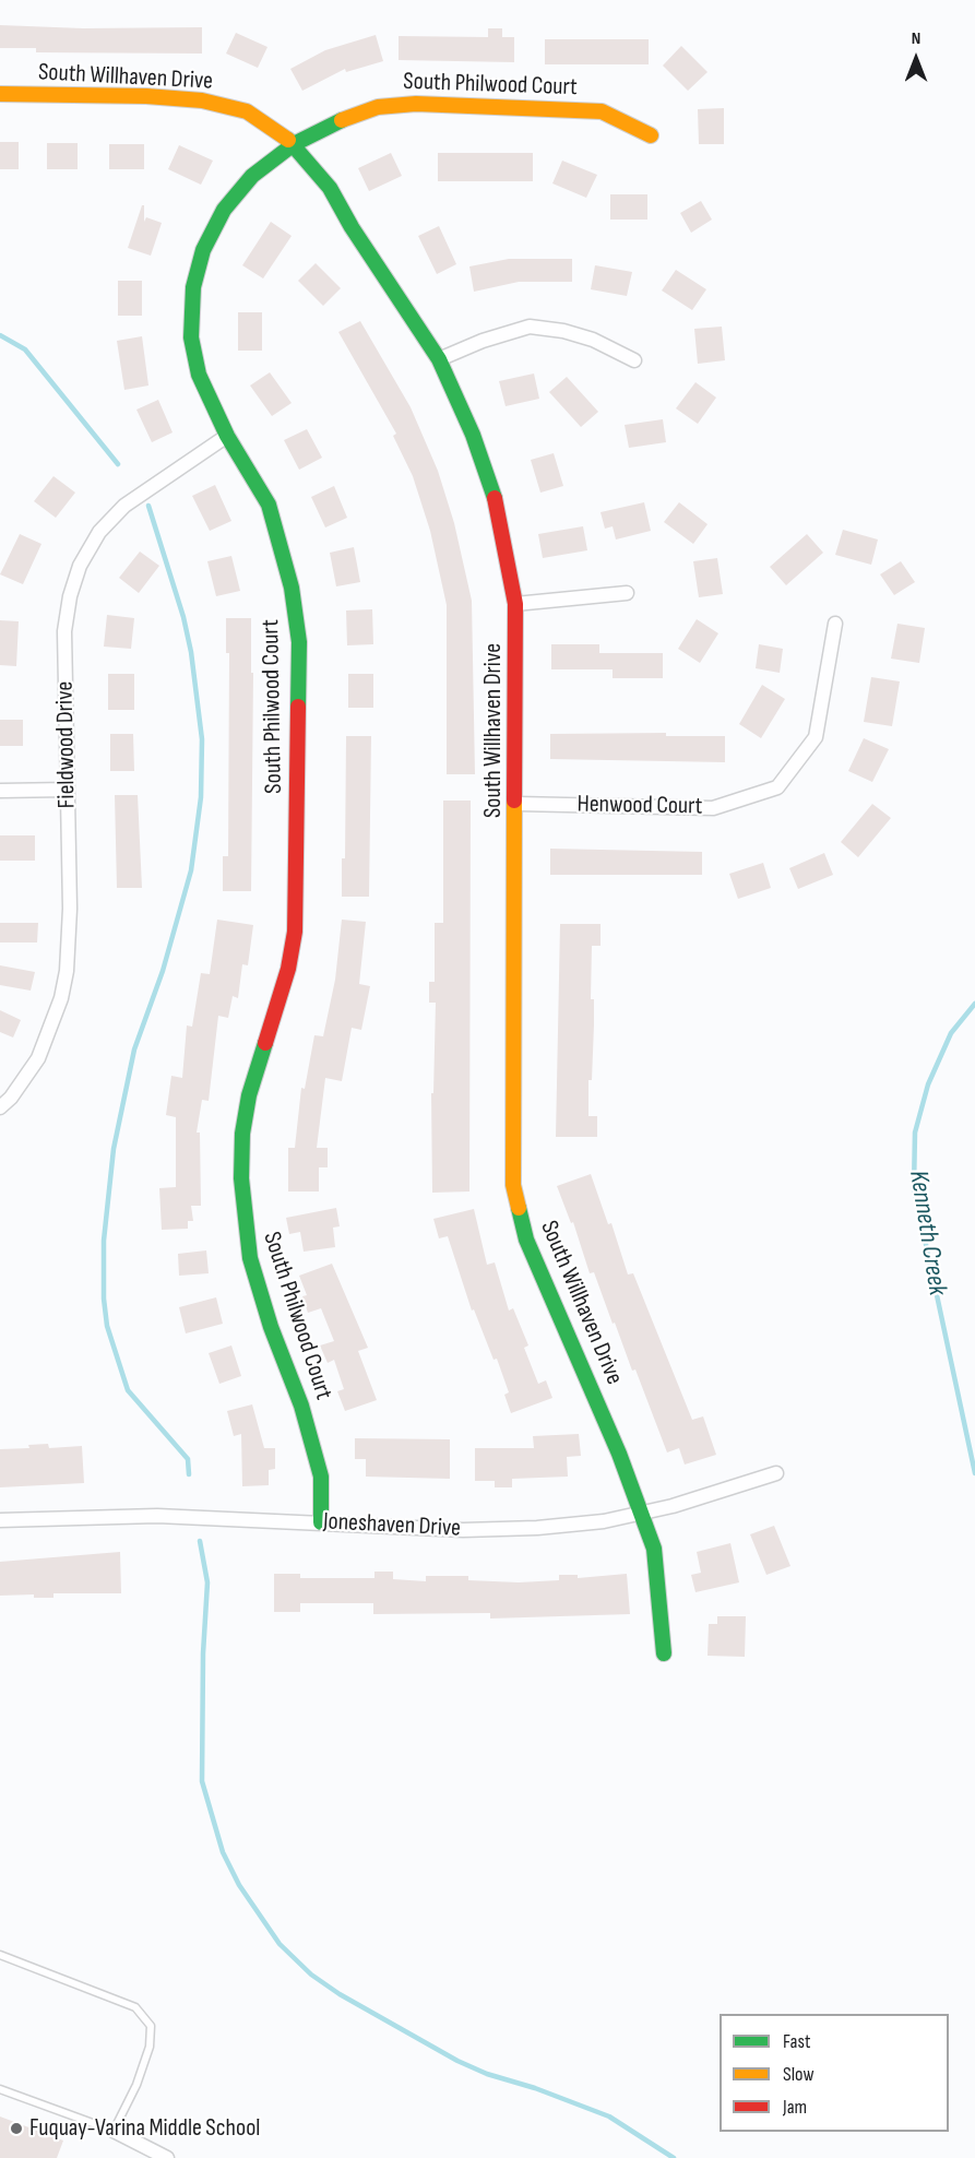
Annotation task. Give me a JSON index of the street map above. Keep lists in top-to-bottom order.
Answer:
{
  "streets": {
    "street": [
      "South Willhaven Drive",
      "South Philwood Court",
      "Fieldwood Drive",
      "Henwood Court",
      "Joneshaven Drive"
    ]
  },
  "crossings": [
    ["South Willhaven Drive", "South Philwood Court"],
    ["South Willhaven Drive", "Henwood Court"],
    ["South Willhaven Drive", "Joneshaven Drive"],
    ["South Philwood Court", "Fieldwood Drive"],
    ["South Philwood Court", "Joneshaven Drive"]
  ],
  "water": ["Kenneth Creek"],
  "places": ["Fuquay-Varina Middle School"],
  "legend": ["Fast", "Slow", "Jam"],
  "north": "top"
}
